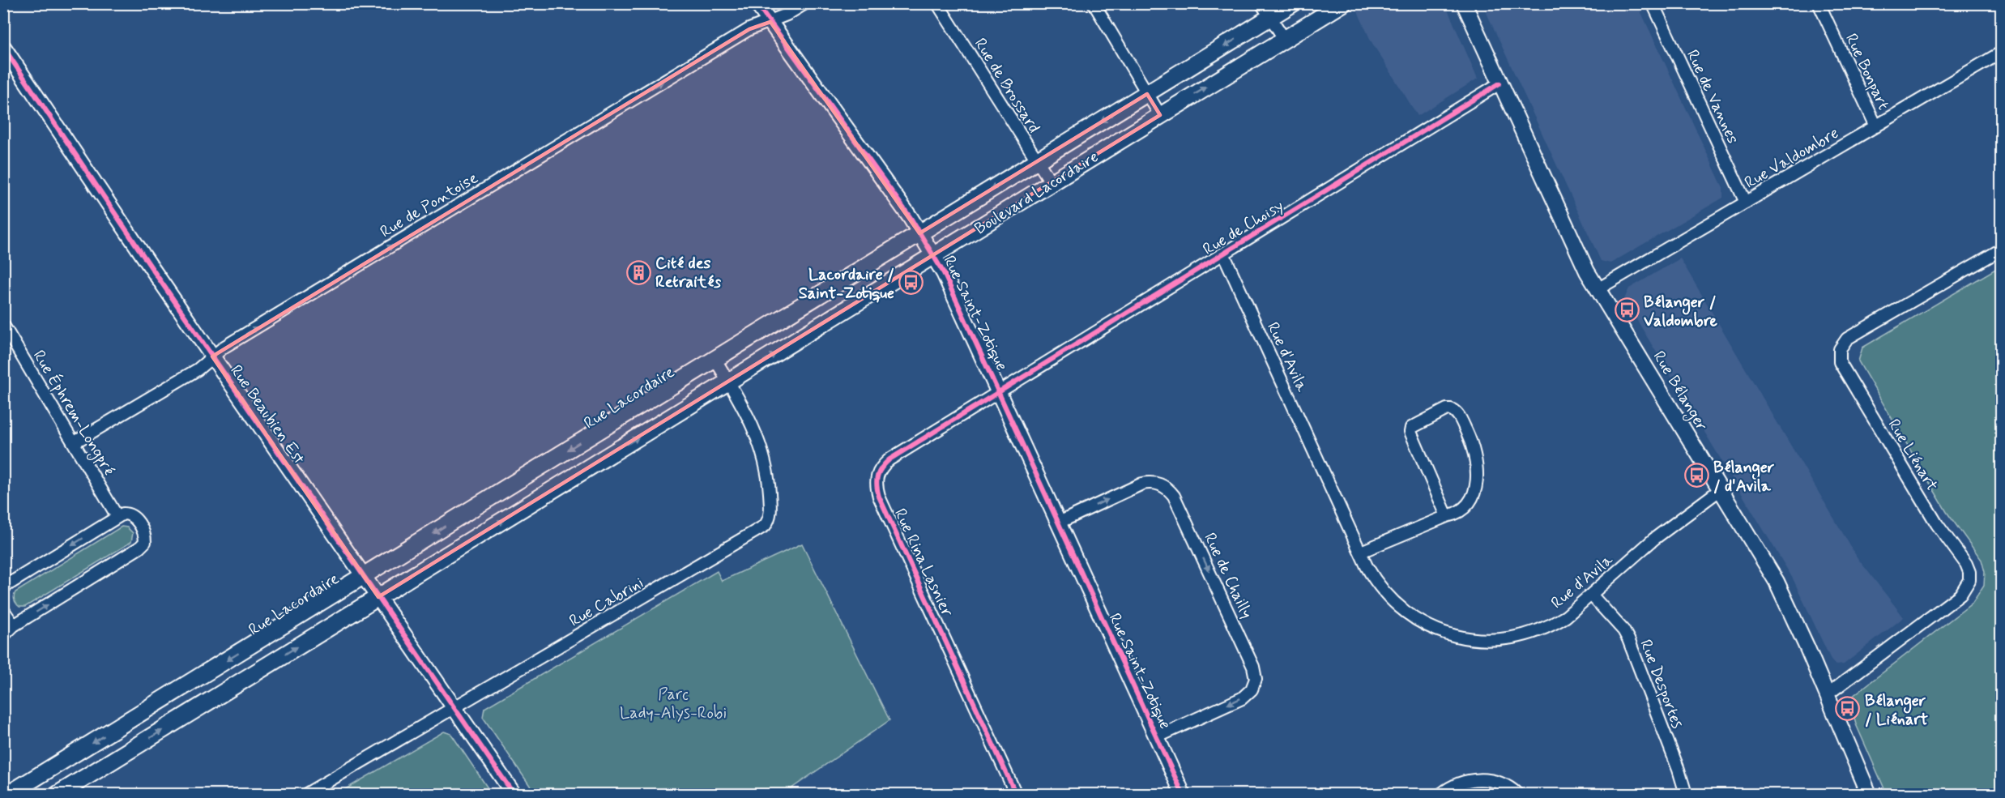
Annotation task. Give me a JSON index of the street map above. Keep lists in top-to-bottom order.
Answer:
{
  "streets": {
    "main road": ["Boulevard Lacordaire", "Rue Lacordaire"],
    "street": [
      "Rue Bonpart",
      "Rue de Brossard",
      "Rue de Vannes",
      "Rue Valdombre",
      "Rue de Pontoise",
      "Rue de Choisy",
      "Rue Saint-Zotique",
      "Rue d'Avila",
      "Rue Bélanger",
      "Rue Éphrem-Longpré",
      "Rue Beaubien Est",
      "Rue Liénart",
      "Rue Rina Lasnier",
      "Rue de Chailly",
      "Rue Cabrini",
      "Rue Desportes"
    ]
  },
  "crossings": [
    ["Rue Bonpart", "Rue Valdombre"],
    ["Rue de Brossard", "Boulevard Lacordaire"],
    ["Rue de Vannes", "Rue Valdombre"],
    ["Rue Valdombre", "Rue Bélanger"],
    ["Boulevard Lacordaire", "Rue Saint-Zotique"],
    ["Boulevard Lacordaire", "Rue Lacordaire"],
    ["Boulevard Lacordaire", "Rue Cabrini"],
    ["Rue de Pontoise", "Rue Saint-Zotique"],
    ["Rue de Pontoise", "Rue Éphrem-Longpré"],
    ["Rue de Pontoise", "Rue Beaubien Est"],
    ["Rue de Choisy", "Rue Saint-Zotique"],
    ["Rue de Choisy", "Rue d'Avila"],
    ["Rue de Choisy", "Rue Bélanger"],
    ["Rue de Choisy", "Rue Rina Lasnier"],
    ["Rue Saint-Zotique", "Rue Rina Lasnier"],
    ["Rue Saint-Zotique", "Rue de Chailly"],
    ["Rue d'Avila", "Rue Bélanger"],
    ["Rue d'Avila", "Rue Desportes"],
    ["Rue Bélanger", "Rue Liénart"],
    ["Rue Lacordaire", "Rue Beaubien Est"],
    ["Rue Lacordaire", "Rue Cabrini"],
    ["Rue Beaubien Est", "Rue Cabrini"]
  ],
  "one_way": ["Rue de Pontoise"],
  "parks": ["Parc Lady-Alys-Robi"],
  "places": {
    "building": ["Cité des Retraités"],
    "bus stop": [
      "Lacordaire / Saint-Zotique",
      "Bélanger / Valdombre",
      "Bélanger / d'Avila",
      "Bélanger / Liénart"
    ]
  }
}
